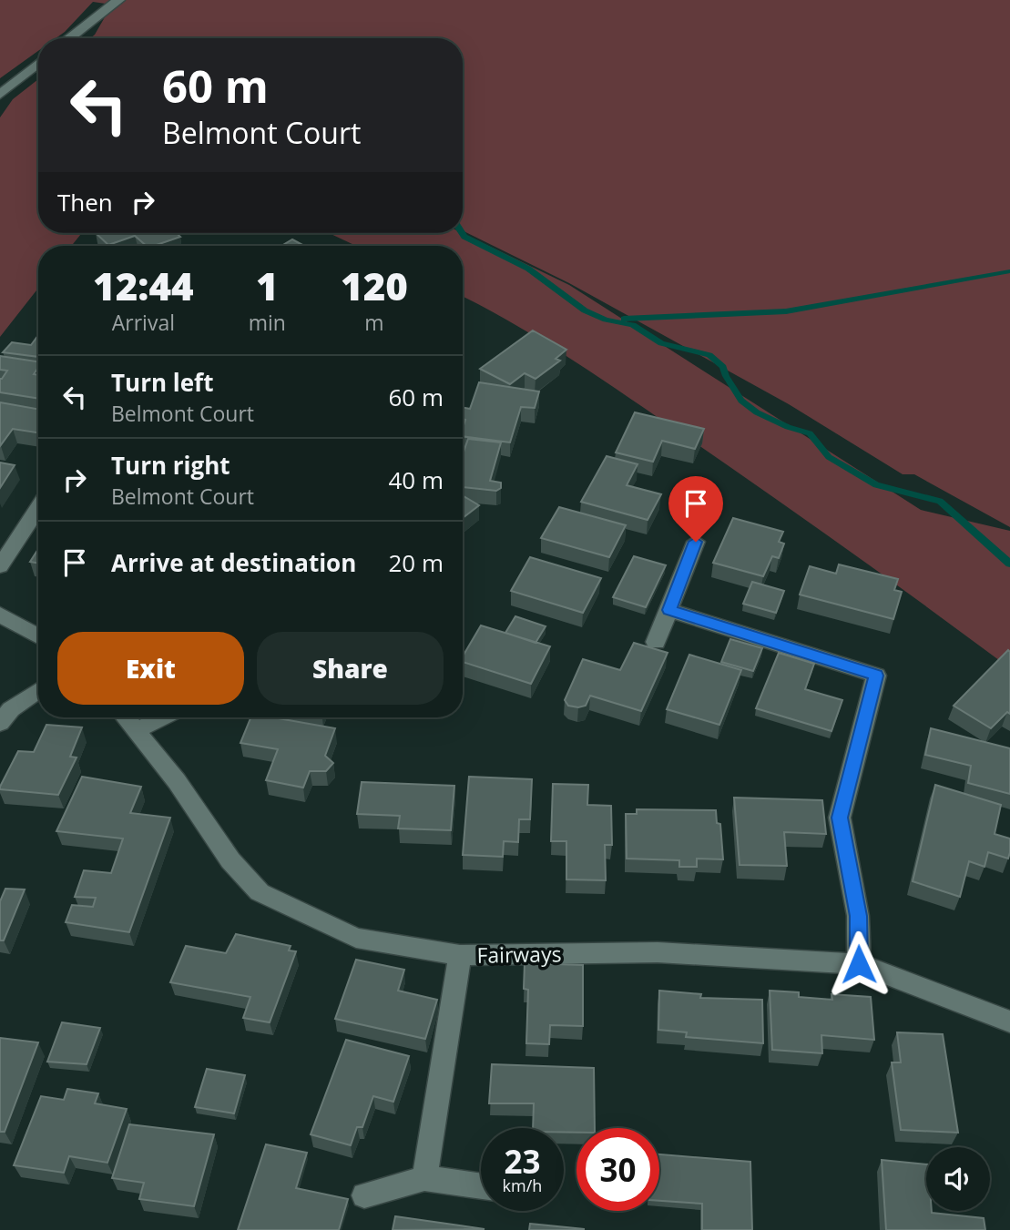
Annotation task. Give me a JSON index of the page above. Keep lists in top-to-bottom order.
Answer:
{
  "streets": {
    "street": ["Fairways"]
  },
  "page": {
    "turn": ["60 m", "Belmont Court"],
    "then": "Then",
    "eta": [
      "12:44",
      "Arrival",
      "1",
      "min",
      "120",
      "m"
    ],
    "list": [
      {
        "name": "Turn left",
        "note": "Belmont Court",
        "value": "60 m"
      },
      {
        "name": "Turn right",
        "note": "Belmont Court",
        "value": "40 m"
      },
      {
        "name": "Arrive at destination",
        "value": "20 m"
      }
    ],
    "buttons": ["Exit", "Share"],
    "speed": "23 km/h",
    "limit": "30"
  }
}
